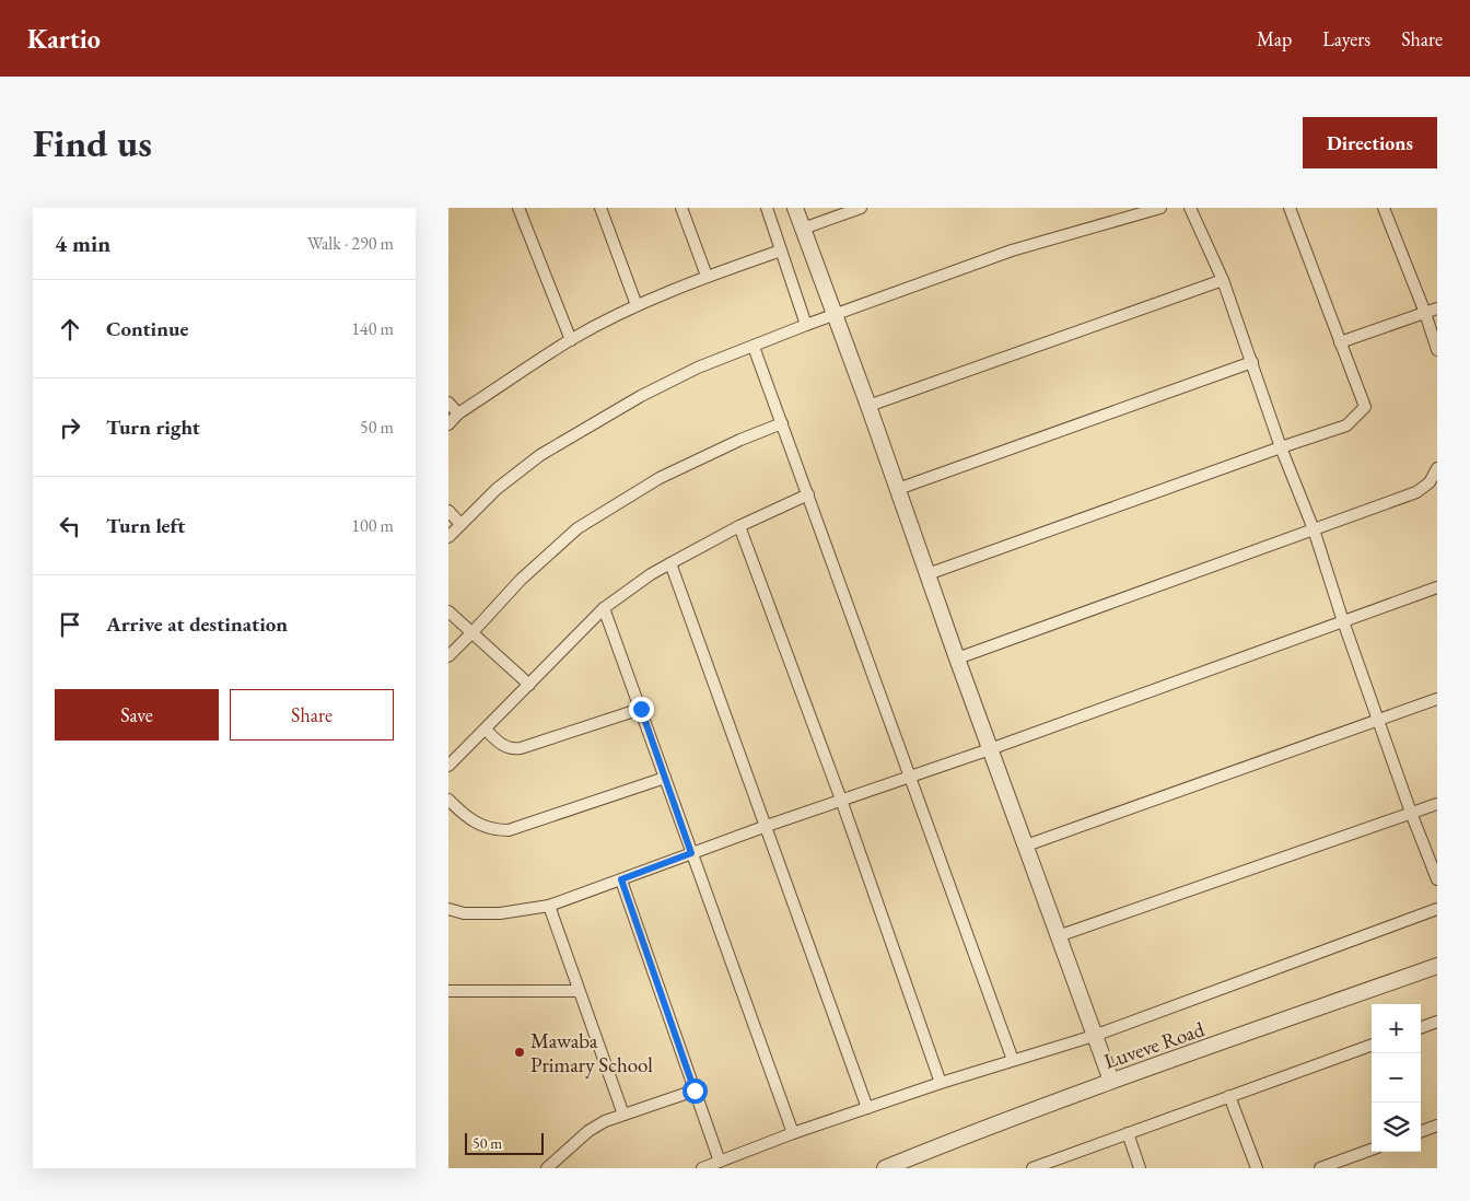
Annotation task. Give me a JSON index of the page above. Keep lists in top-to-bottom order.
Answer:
{
  "streets": {
    "street": ["Luveve Road"]
  },
  "places": ["Mawaba Primary School"],
  "scale_bar": "50 m",
  "page": {
    "header": "Kartio",
    "nav": ["Map", "Layers", "Share"],
    "buttons": [
      "Directions",
      ["Save", "Share"]
    ],
    "title": "Find us",
    "heading": ["4 min", "Walk · 290 m"],
    "list": [
      ["Continue", "140 m"],
      ["Turn right", "50 m"],
      ["Turn left", "100 m"],
      "Arrive at destination"
    ],
    "map_buttons": ["+", "−"],
    "scale": "50 m"
  }
}
